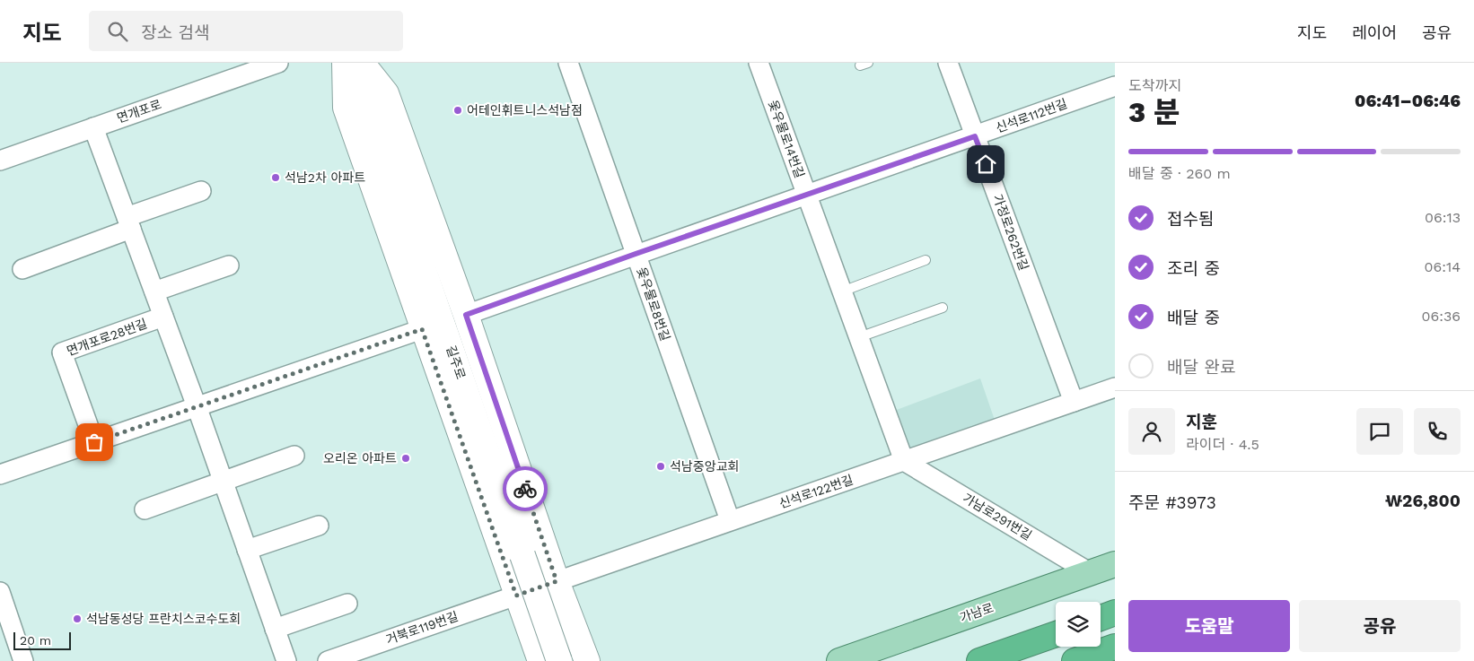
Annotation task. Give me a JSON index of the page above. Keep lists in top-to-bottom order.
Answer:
{
  "streets": {
    "main road": ["길주로", "가남로"],
    "street": [
      "면개포로",
      "신석로112번길",
      "옻우물로14번길",
      "가정로262번길",
      "옻우물로8번길",
      "면개포로28번길",
      "신석로122번길",
      "가남로291번길",
      "거북로119번길"
    ]
  },
  "crossings": [
    ["면개포로", "면개포로28번길"],
    ["신석로112번길", "옻우물로14번길"],
    ["신석로112번길", "가정로262번길"],
    ["신석로112번길", "옻우물로8번길"],
    ["옻우물로14번길", "신석로122번길"],
    ["옻우물로14번길", "가남로291번길"],
    ["가정로262번길", "신석로122번길"],
    ["옻우물로8번길", "신석로122번길"],
    ["신석로122번길", "가남로291번길"],
    ["신석로122번길", "거북로119번길"],
    ["가남로291번길", "가남로"]
  ],
  "places": [
    "어테인휘트니스석남점",
    "석남2차 아파트",
    "오리온 아파트",
    "석남중앙교회",
    "석남동성당 프란치스코수도회"
  ],
  "scale_bar": "20 m",
  "page": {
    "header": "지도",
    "search": "장소 검색",
    "nav": ["지도", "레이어", "공유"],
    "heading": ["3 분", "도착까지", "06:41–06:46"],
    "panel": [
      "지훈",
      "라이더 · 4.5",
      "주문 #3973",
      "₩26,800"
    ],
    "bar": "배달 중 · 260 m",
    "list": [
      ["접수됨", "06:13"],
      ["조리 중", "06:14"],
      ["배달 중", "06:36"],
      "배달 완료"
    ],
    "buttons": ["도움말", "공유"],
    "scale": "20 m"
  }
}
